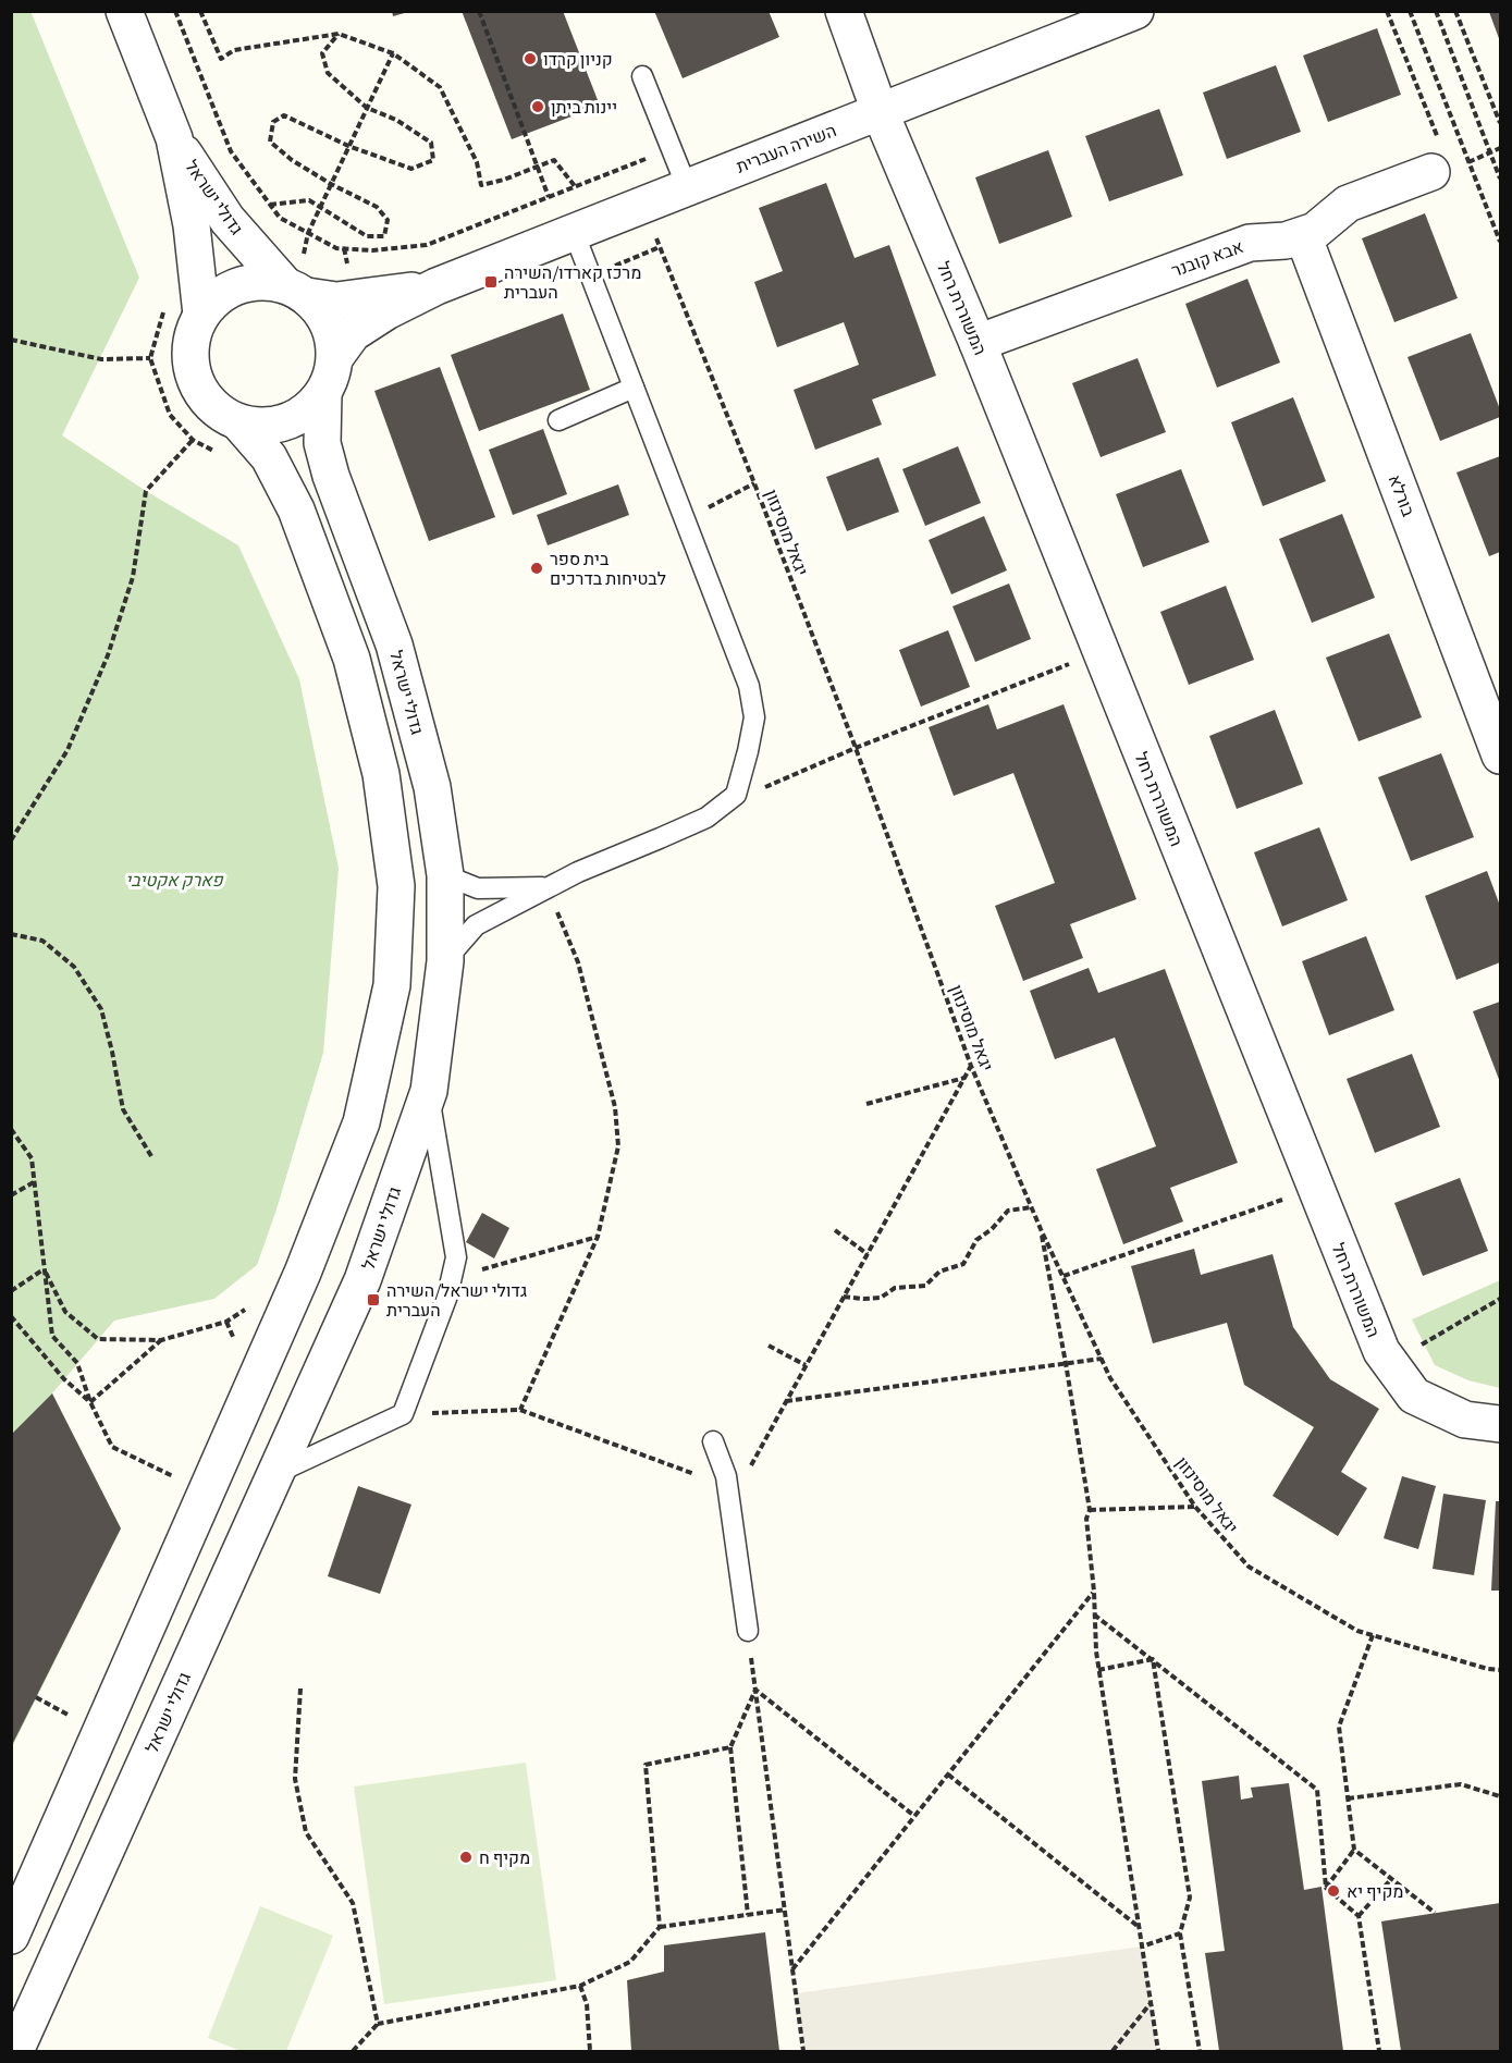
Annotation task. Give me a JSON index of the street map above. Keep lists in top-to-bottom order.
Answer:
{
  "streets": {
    "street": [
      "השירה העברית",
      "גדולי ישראל",
      "אבא קובנר",
      "המשוררת רחל",
      "בורלא"
    ],
    "path": ["יגאל מוסינזון"]
  },
  "crossings": [
    ["השירה העברית", "גדולי ישראל"],
    ["השירה העברית", "המשוררת רחל"],
    ["השירה העברית", "יגאל מוסינזון"],
    ["אבא קובנר", "המשוררת רחל"],
    ["אבא קובנר", "בורלא"]
  ],
  "parks": ["פארק אקטיבי"],
  "places": {
    "other": [
      "קניון קרדו",
      "יינות ביתן",
      "בית ספר לבטיחות בדרכים",
      "מקיף ח",
      "מקיף יא"
    ],
    "transit": ["מרכז קארדו/השירה העברית", "גדולי ישראל/השירה העברית"]
  }
}
